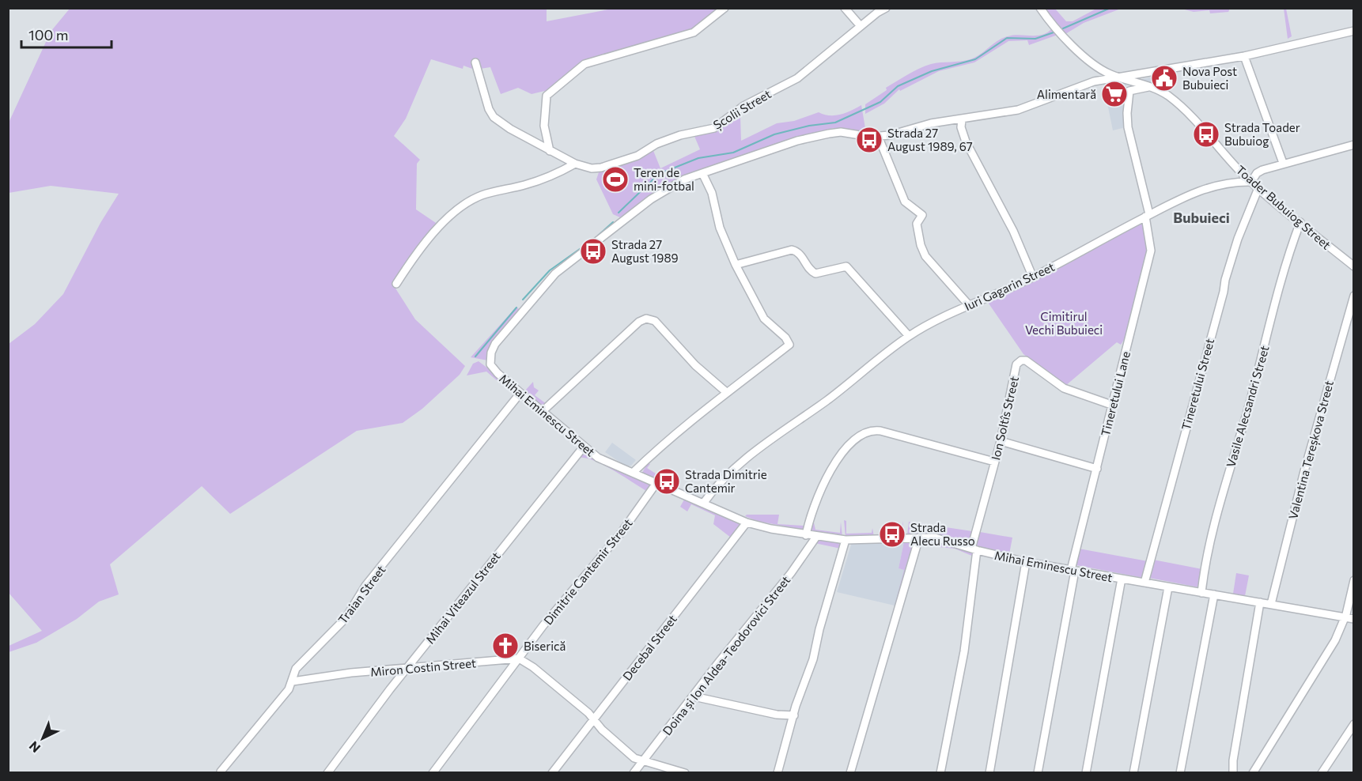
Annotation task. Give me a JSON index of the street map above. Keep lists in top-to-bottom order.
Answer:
{
  "streets": {
    "street": [
      "Școlii Street",
      "Toader Bubuiog Street",
      "Iuri Gagarin Street",
      "Tineretului Street",
      "Tineretului Lane",
      "Vasile Alecsandri Street",
      "Mihai Eminescu Street",
      "Ion Soltîs Street",
      "Valentina Tereșkova Street",
      "Dimitrie Cantemir Street",
      "Traian Street",
      "Mihai Viteazul Street",
      "Decebal Street",
      "Doina și Ion Aldea-Teodorovici Street",
      "Miron Costin Street"
    ]
  },
  "crossings": [
    ["Toader Bubuiog Street", "Iuri Gagarin Street"],
    ["Toader Bubuiog Street", "Tineretului Street"],
    ["Toader Bubuiog Street", "Tineretului Lane"],
    ["Toader Bubuiog Street", "Vasile Alecsandri Street"],
    ["Iuri Gagarin Street", "Tineretului Lane"],
    ["Iuri Gagarin Street", "Mihai Eminescu Street"],
    ["Tineretului Street", "Mihai Eminescu Street"],
    ["Tineretului Lane", "Mihai Eminescu Street"],
    ["Tineretului Lane", "Ion Soltîs Street"],
    ["Vasile Alecsandri Street", "Mihai Eminescu Street"],
    ["Mihai Eminescu Street", "Ion Soltîs Street"],
    ["Mihai Eminescu Street", "Valentina Tereșkova Street"],
    ["Mihai Eminescu Street", "Dimitrie Cantemir Street"],
    ["Mihai Eminescu Street", "Traian Street"],
    ["Mihai Eminescu Street", "Mihai Viteazul Street"],
    ["Mihai Eminescu Street", "Decebal Street"],
    ["Mihai Eminescu Street", "Doina și Ion Aldea-Teodorovici Street"],
    ["Dimitrie Cantemir Street", "Miron Costin Street"],
    ["Traian Street", "Miron Costin Street"],
    ["Mihai Viteazul Street", "Miron Costin Street"]
  ],
  "districts": ["Bubuieci"],
  "parks": ["Cimitirul Vechi Bubuieci"],
  "places": {
    "public building": ["Nova Post Bubuieci"],
    "supermarket": ["Alimentară"],
    "bus stop": [
      "Strada Toader Bubuiog",
      "Strada 27 August 1989, 67",
      "Strada 27 August 1989",
      "Strada Dimitrie Cantemir",
      "Strada Alecu Russo"
    ],
    "sports": ["Teren de mini-fotbal"],
    "church": ["Biserică"]
  },
  "scale_bar": "100 m",
  "north": "bottom left"
}
